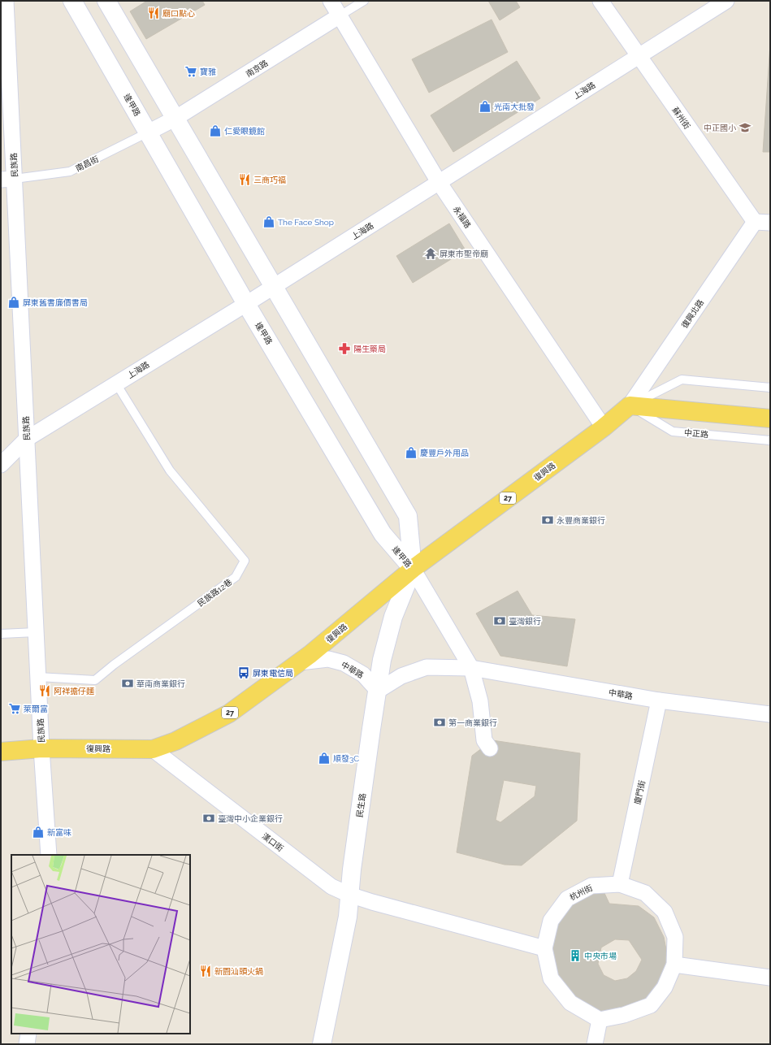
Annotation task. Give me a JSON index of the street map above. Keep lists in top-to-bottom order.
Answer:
{
  "streets": {
    "main road": ["復興路", "27"],
    "street": [
      "南京路",
      "上海路",
      "逢甲路",
      "蘇州街",
      "民族路",
      "永福路",
      "復興北路",
      "中華路",
      "廈門街",
      "民生路",
      "漢口街",
      "杭州街"
    ],
    "lane": ["南昌街", "中正路", "民族路12巷"]
  },
  "crossings": [
    ["南京路", "逢甲路"],
    ["南京路", "南昌街"],
    ["南京路", "永福路"],
    ["上海路", "逢甲路"],
    ["上海路", "蘇州街"],
    ["上海路", "民族路"],
    ["上海路", "永福路"],
    ["上海路", "民族路12巷"],
    ["逢甲路", "南昌街"],
    ["逢甲路", "復興路"],
    ["逢甲路", "民生路"],
    ["蘇州街", "復興北路"],
    ["南昌街", "民族路"],
    ["民族路", "復興路"],
    ["民族路", "民族路12巷"],
    ["永福路", "復興路"],
    ["復興北路", "中正路"],
    ["復興北路", "復興路"],
    ["中正路", "復興路"],
    ["復興路", "中華路"],
    ["復興路", "民生路"],
    ["復興路", "漢口街"],
    ["中華路", "廈門街"],
    ["中華路", "民生路"],
    ["廈門街", "杭州街"],
    ["民生路", "漢口街"]
  ],
  "places": {
    "restaurant": [
      "廟口點心",
      "三商巧福",
      "阿祥擔仔麵",
      "新園汕頭火鍋"
    ],
    "supermarket": ["寶雅", "萊爾富"],
    "shop": [
      "光南大批發",
      "仁愛眼鏡館",
      "The Face Shop",
      "屏東舊書廉價書局",
      "慶豐戶外用品",
      "順發3C",
      "新富味"
    ],
    "school or university": ["中正國小"],
    "temple": ["屏東市聖帝廟"],
    "pharmacy": ["陽生藥局"],
    "bank": [
      "永豐商業銀行",
      "臺灣銀行",
      "華南商業銀行",
      "第一商業銀行",
      "臺灣中小企業銀行"
    ],
    "bus stop": ["屏東電信局"],
    "building": ["中央市場"]
  }
}
